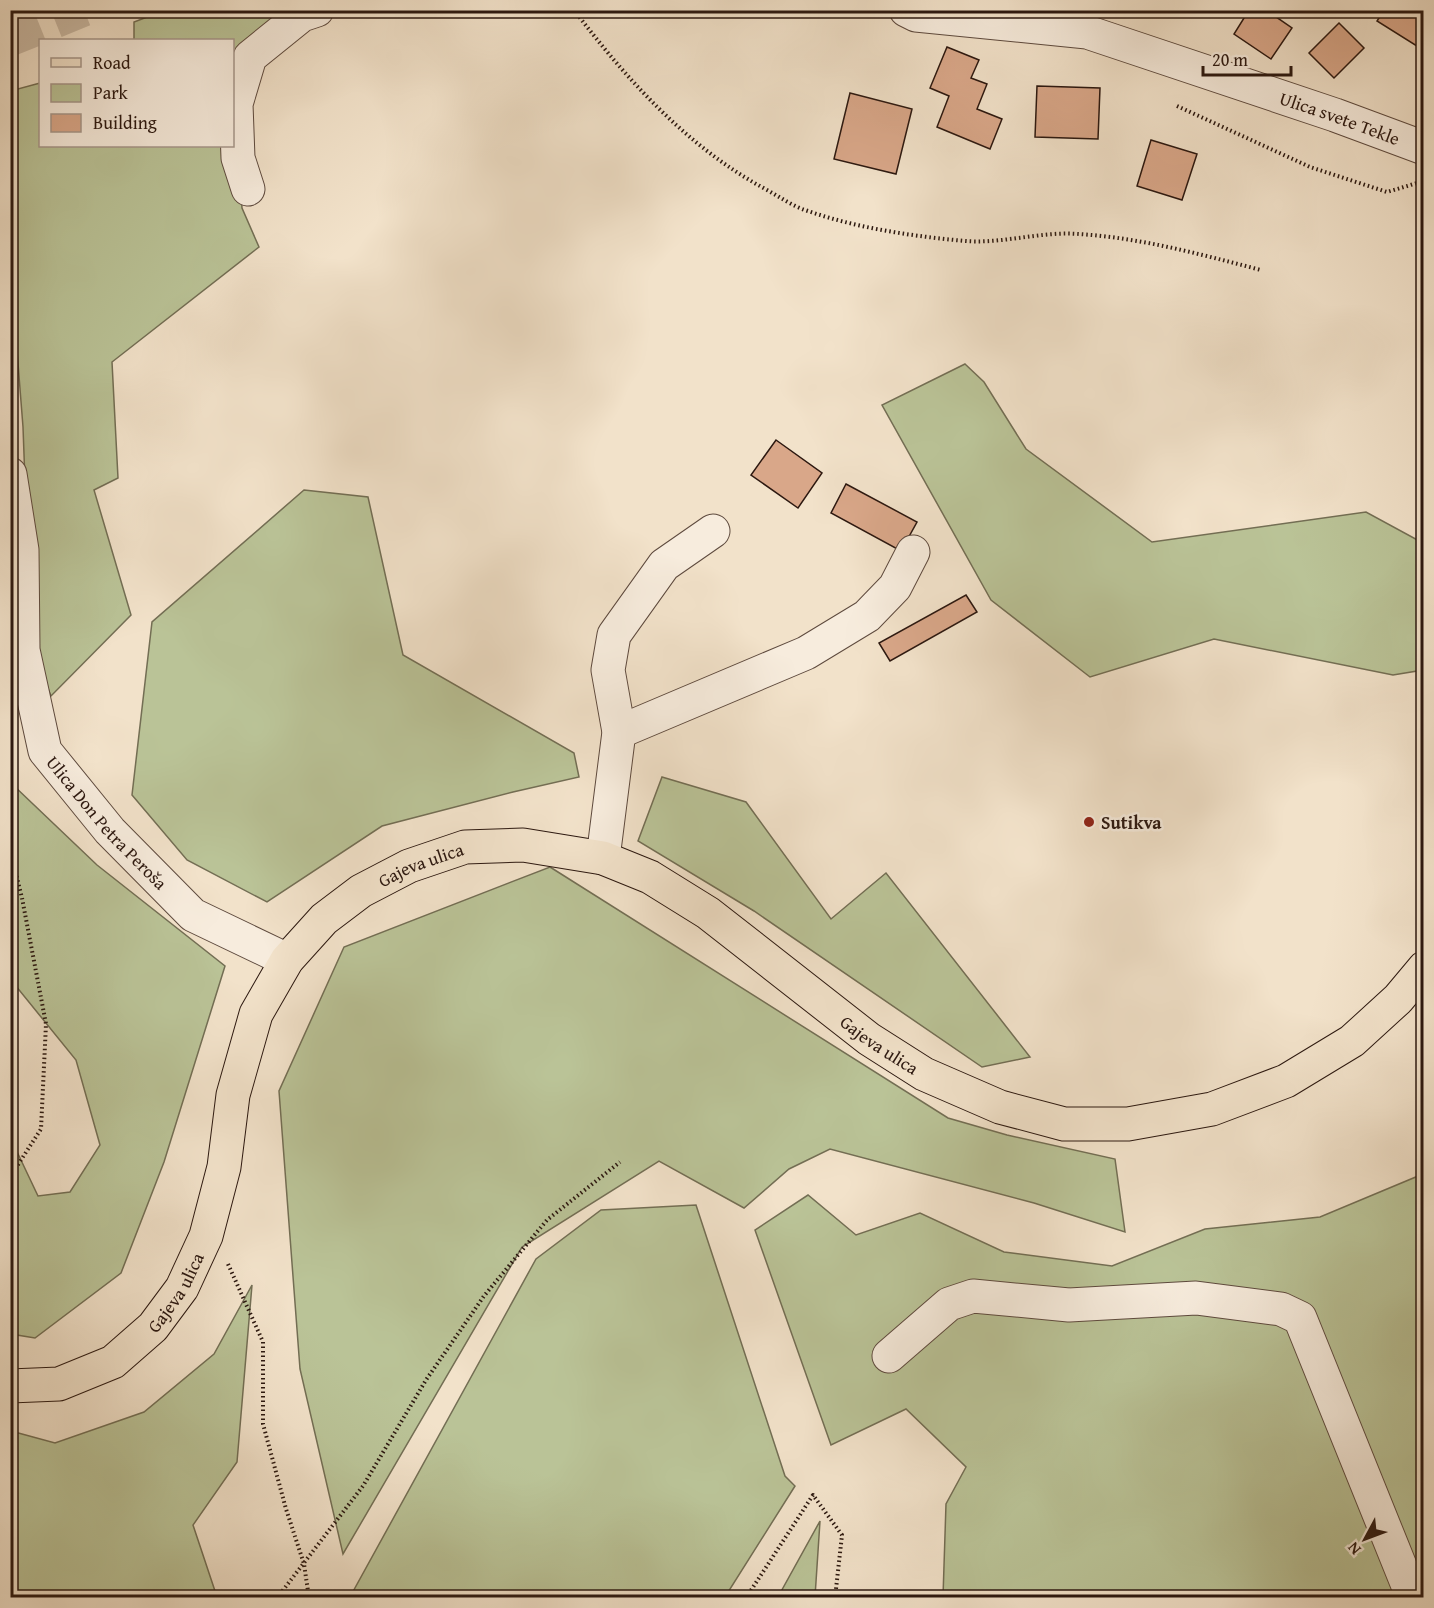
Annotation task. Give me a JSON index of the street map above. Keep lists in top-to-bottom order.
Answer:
{
  "streets": {
    "main road": ["Gajeva ulica"],
    "street": ["Ulica svete Tekle", "Ulica Don Petra Peroša"]
  },
  "crossings": [
    ["Ulica Don Petra Peroša", "Gajeva ulica"]
  ],
  "places": ["Sutikva"],
  "legend": ["Road", "Park", "Building"],
  "scale_bar": "20 m",
  "north": "bottom left"
}
